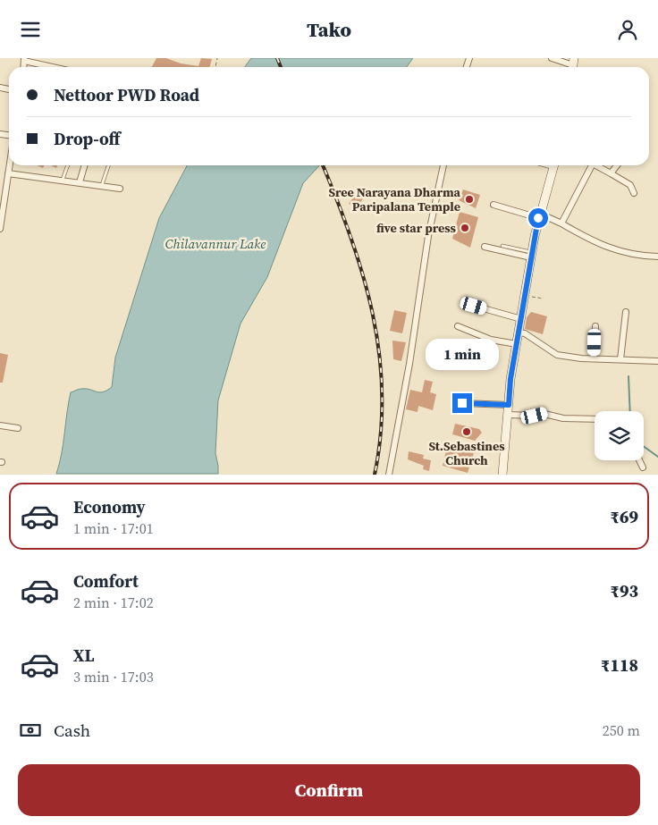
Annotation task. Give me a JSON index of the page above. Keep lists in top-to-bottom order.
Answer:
{
  "water": ["Chilavannur Lake"],
  "places": ["Sree Narayana Dharma Paripalana Temple", "five star press", "St.Sebastines Church"],
  "page": {
    "header": "Tako",
    "banner": ["Nettoor PWD Road", "Drop-off"],
    "bubble": "1 min",
    "list": [
      {
        "name": "Economy",
        "note": "1 min · 17:01",
        "value": "₹69"
      },
      {
        "name": "Comfort",
        "note": "2 min · 17:02",
        "value": "₹93"
      },
      {
        "name": "XL",
        "note": "3 min · 17:03",
        "value": "₹118"
      }
    ],
    "pay": ["Cash", "250 m"],
    "buttons": "Confirm"
  }
}
